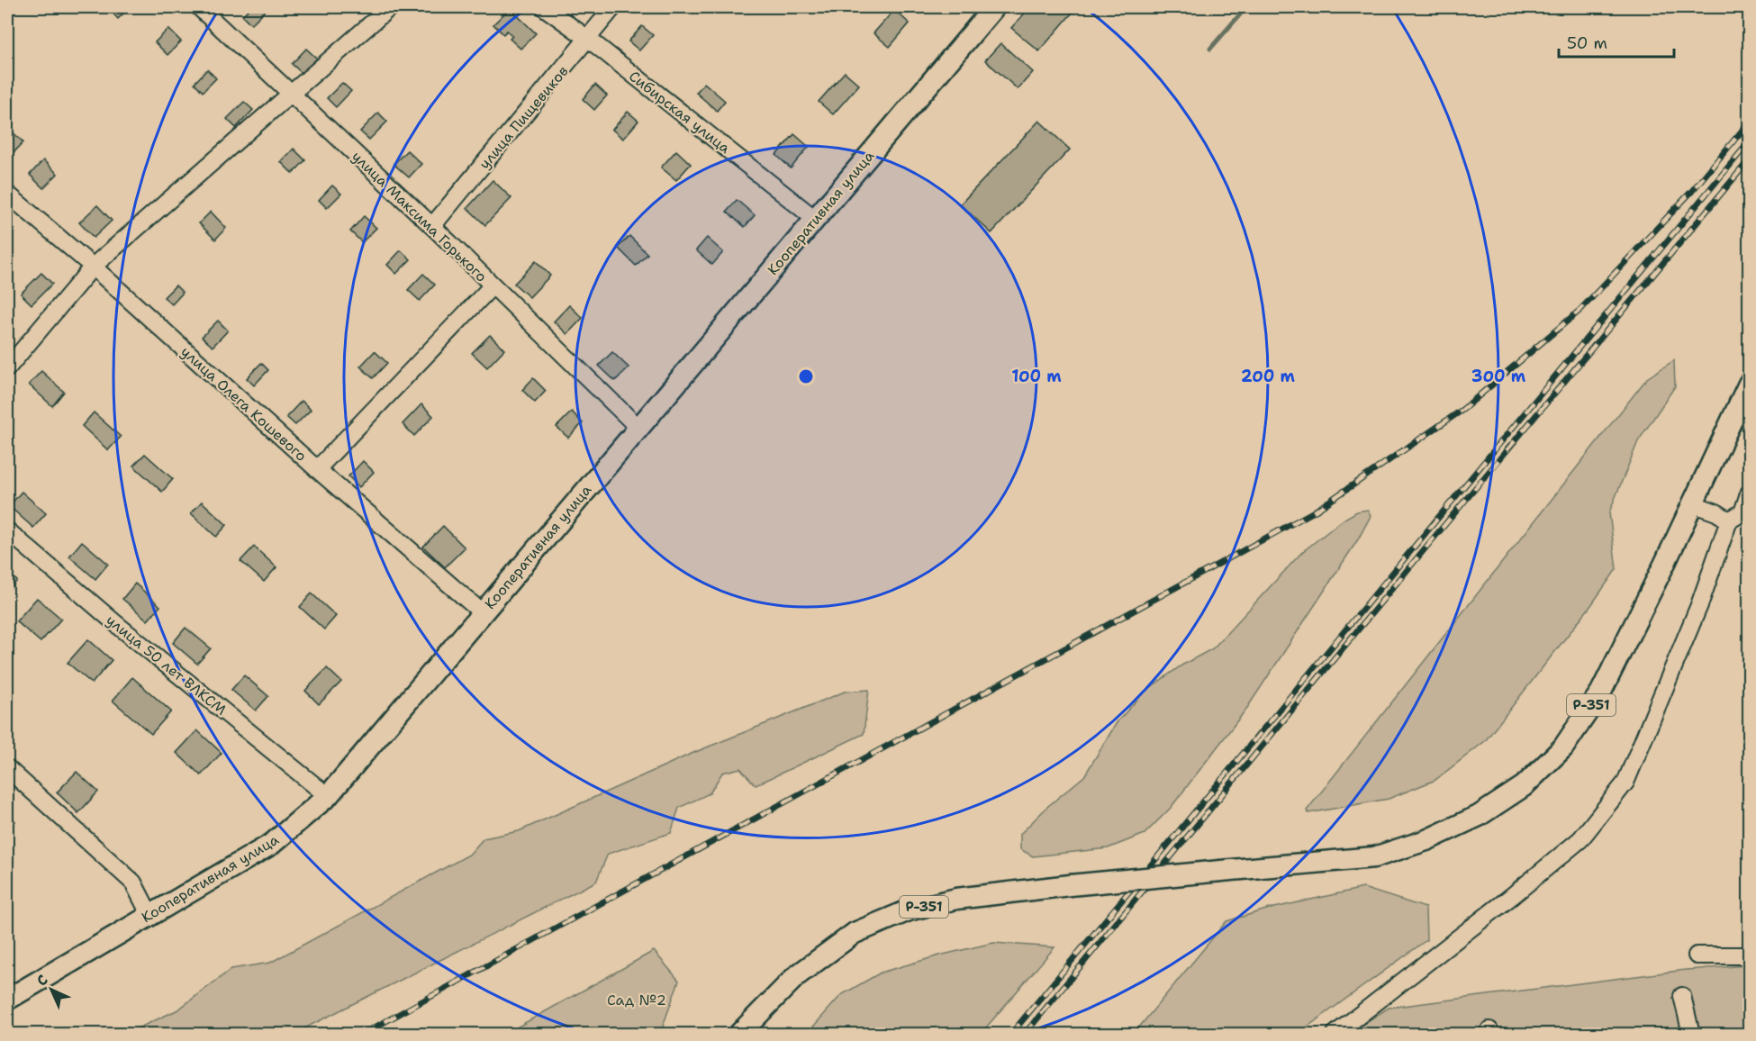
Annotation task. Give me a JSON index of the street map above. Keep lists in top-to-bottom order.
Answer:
{
  "streets": {
    "main road": ["Кооперативная улица", "Р-351"],
    "street": [
      "Сибирская улица",
      "улица Пищевиков",
      "улица Максима Горького",
      "улица Олега Кошевого",
      "улица 50 лет ВЛКСМ"
    ]
  },
  "crossings": [
    ["Сибирская улица", "улица Пищевиков"],
    ["Сибирская улица", "Кооперативная улица"],
    ["улица Пищевиков", "улица Максима Горького"],
    ["Кооперативная улица", "улица Максима Горького"],
    ["Кооперативная улица", "улица Олега Кошевого"],
    ["Кооперативная улица", "улица 50 лет ВЛКСМ"]
  ],
  "parks": ["Сад №2"],
  "scale_bar": "50 m",
  "north": "top left",
  "rings": ["100 m", "200 m", "300 m"]
}
